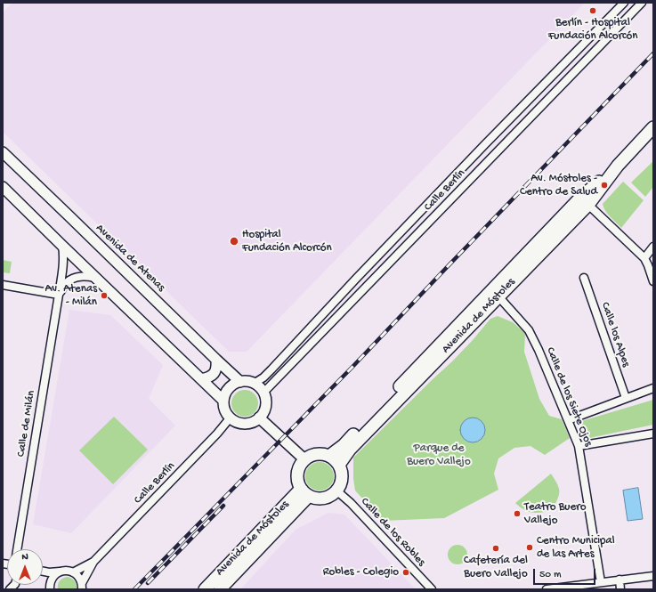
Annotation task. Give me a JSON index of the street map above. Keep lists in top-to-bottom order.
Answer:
{
  "streets": {
    "main road": ["Avenida de Móstoles"],
    "street": [
      "Calle Berlín",
      "Avenida de Atenas",
      "Calle los Alpes",
      "Calle de los Siete Ojos",
      "Calle de Milán",
      "Calle de los Robles"
    ]
  },
  "crossings": [
    ["Calle Berlín", "Avenida de Atenas"],
    ["Avenida de Móstoles", "Calle de los Siete Ojos"],
    ["Avenida de Móstoles", "Calle de los Robles"]
  ],
  "parks": ["Parque de Buero Vallejo"],
  "places": [
    "Berlín - Hospital Fundación Alcorcón",
    "Av. Móstoles - Centro de Salud",
    "Hospital Fundación Alcorcón",
    "Av. Atenas - Milán",
    "Teatro Buero Vallejo",
    "Centro Municipal de las Artes",
    "Cafetería del Buero Vallejo",
    "Robles - Colegio"
  ],
  "scale_bar": "50 m",
  "north": "top"
}
